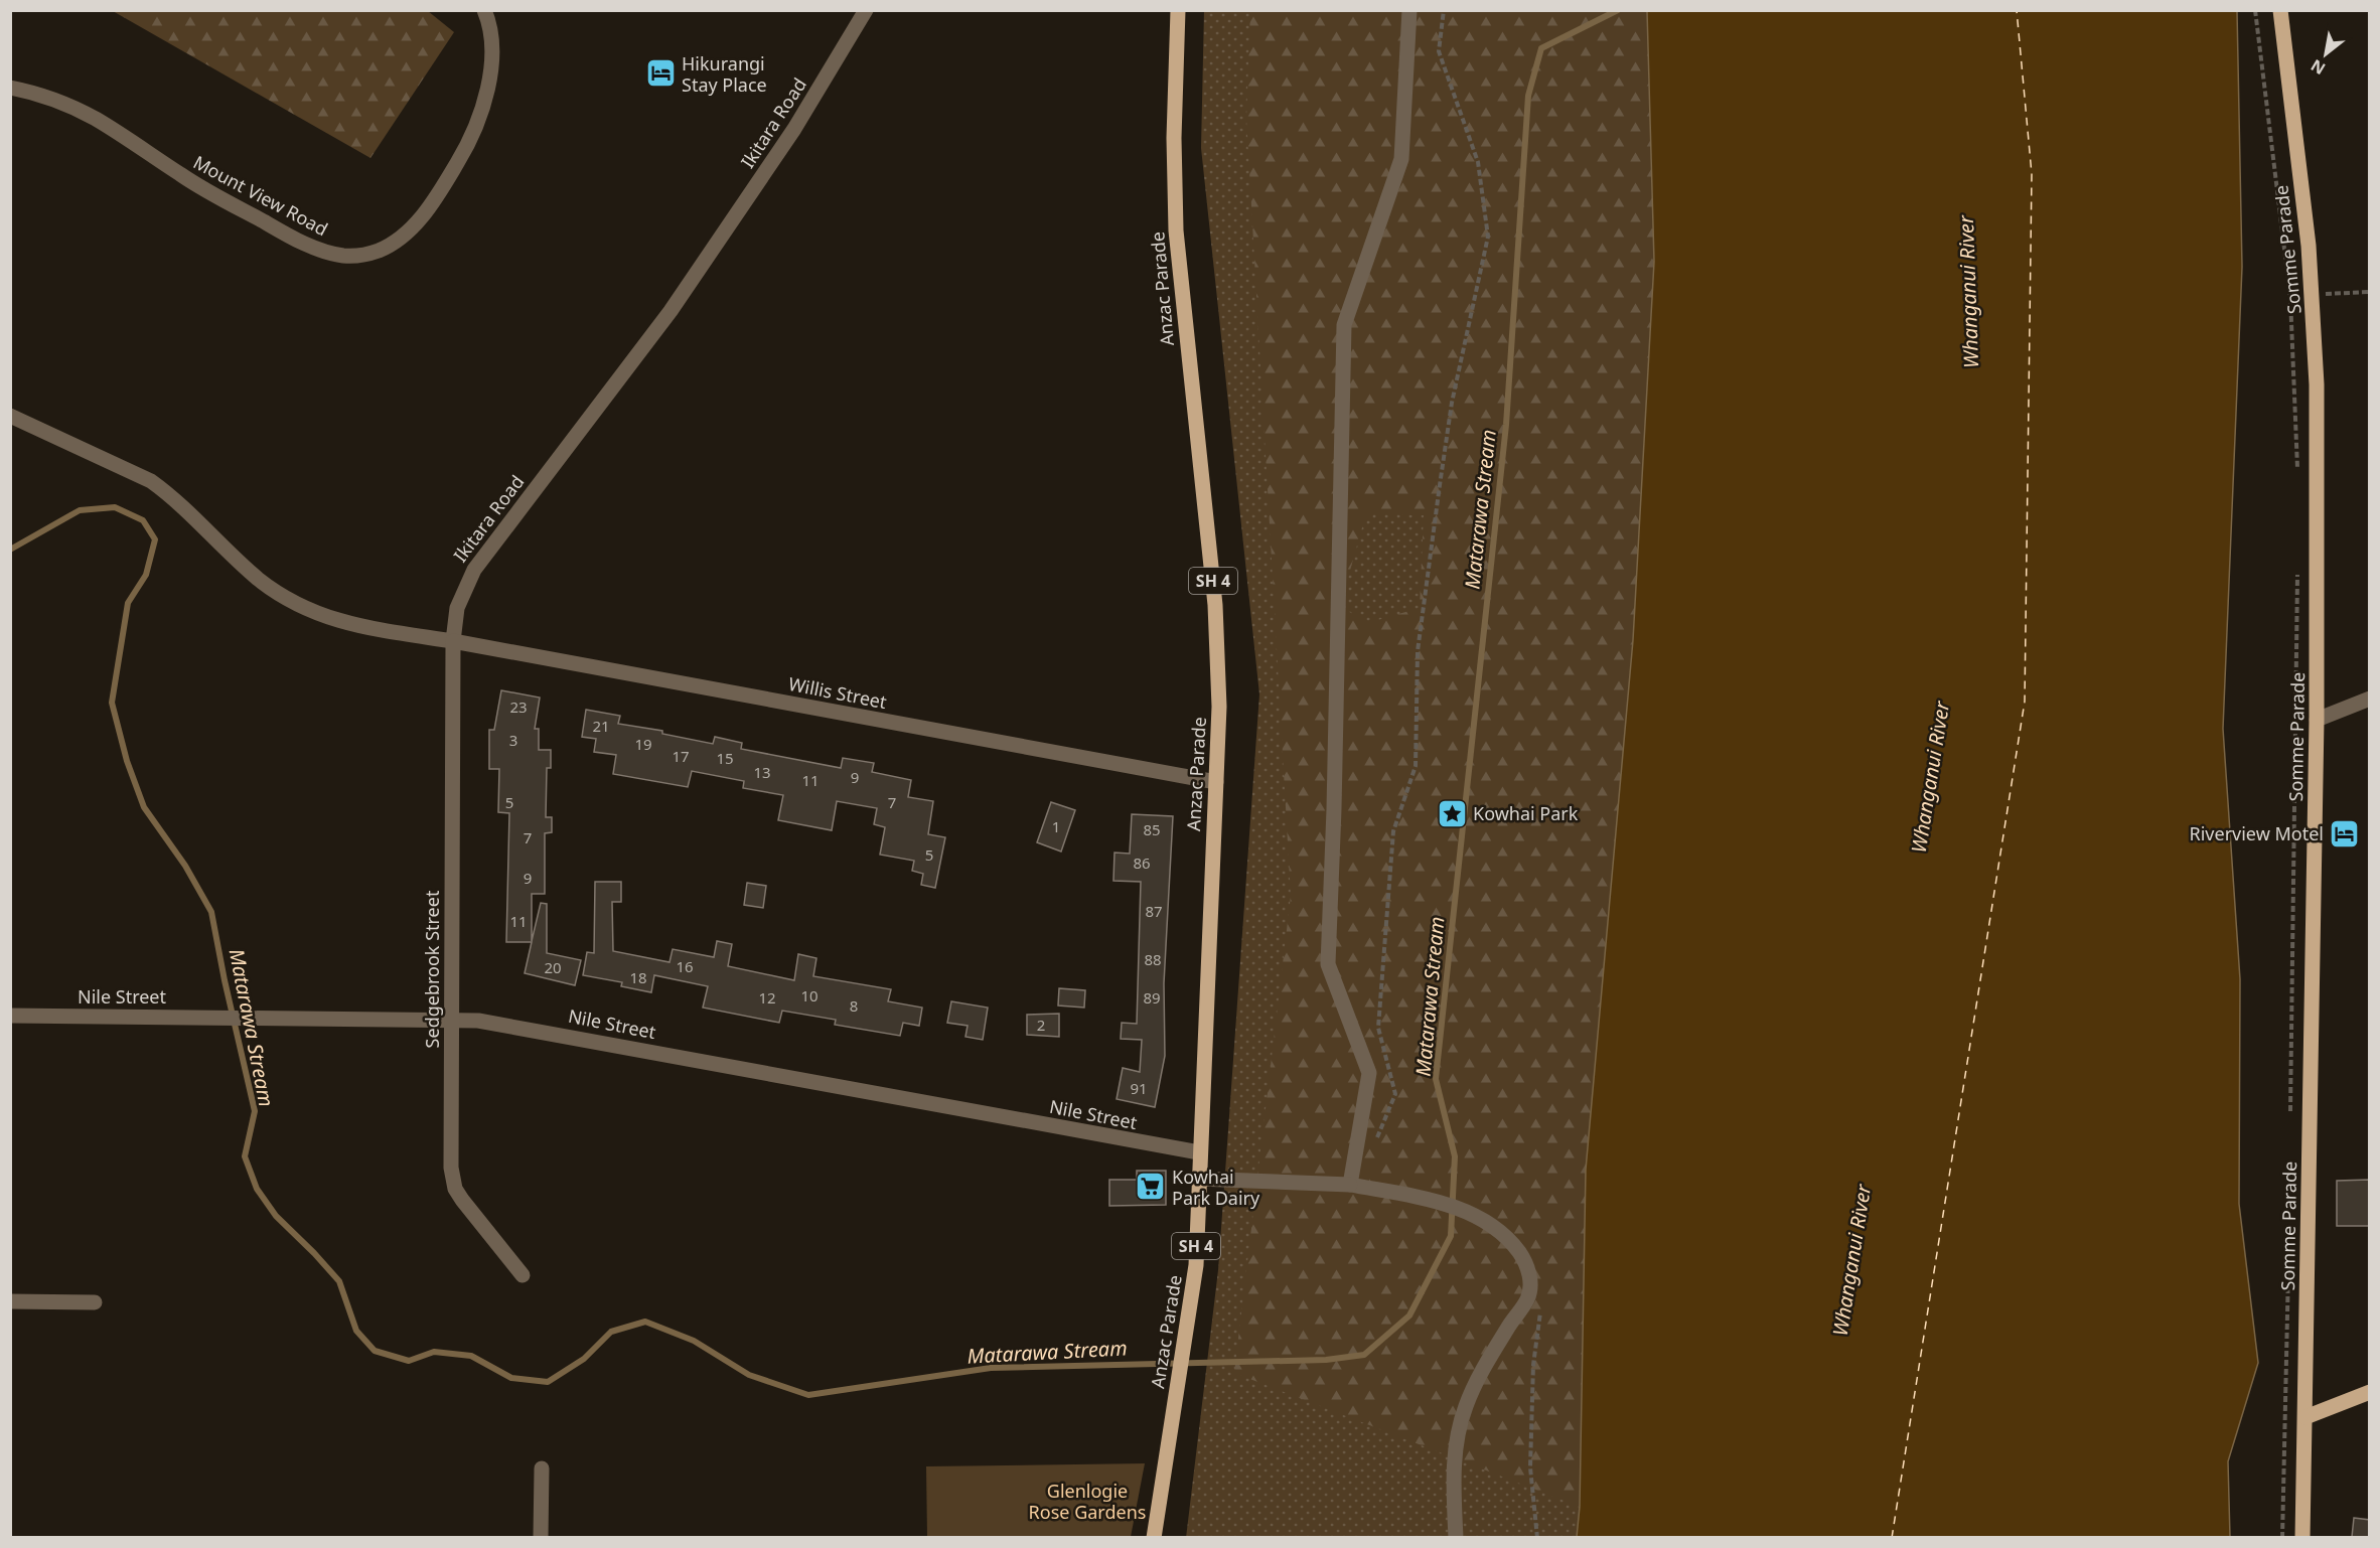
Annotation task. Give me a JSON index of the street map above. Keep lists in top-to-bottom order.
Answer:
{
  "streets": {
    "main road": ["Somme Parade", "Anzac Parade", "SH 4"],
    "street": [
      "Ikitara Road",
      "Mount View Road",
      "Willis Street",
      "Sedgebrook Street",
      "Nile Street"
    ]
  },
  "crossings": [
    ["Ikitara Road", "Willis Street"],
    ["Ikitara Road", "Sedgebrook Street"],
    ["Anzac Parade", "Willis Street"],
    ["Anzac Parade", "Nile Street"],
    ["Willis Street", "Sedgebrook Street"],
    ["Sedgebrook Street", "Nile Street"]
  ],
  "water": ["Whanganui River", "Matarawa Stream"],
  "parks": ["Glenlogie Rose Gardens"],
  "places": {
    "hotel": ["Hikurangi Stay Place", "Riverview Motel"],
    "place": ["Kowhai Park"],
    "supermarket": ["Kowhai Park Dairy"]
  },
  "house_numbers": [
    "23",
    "21",
    "3",
    "19",
    "17",
    "15",
    "13",
    "9",
    "11",
    "5",
    "7",
    "1",
    "85",
    "7",
    "5",
    "86",
    "9",
    "87",
    "11",
    "88",
    "16",
    "20",
    "18",
    "10",
    "12",
    "89",
    "8",
    "2",
    "91"
  ],
  "north": "bottom left"
}
